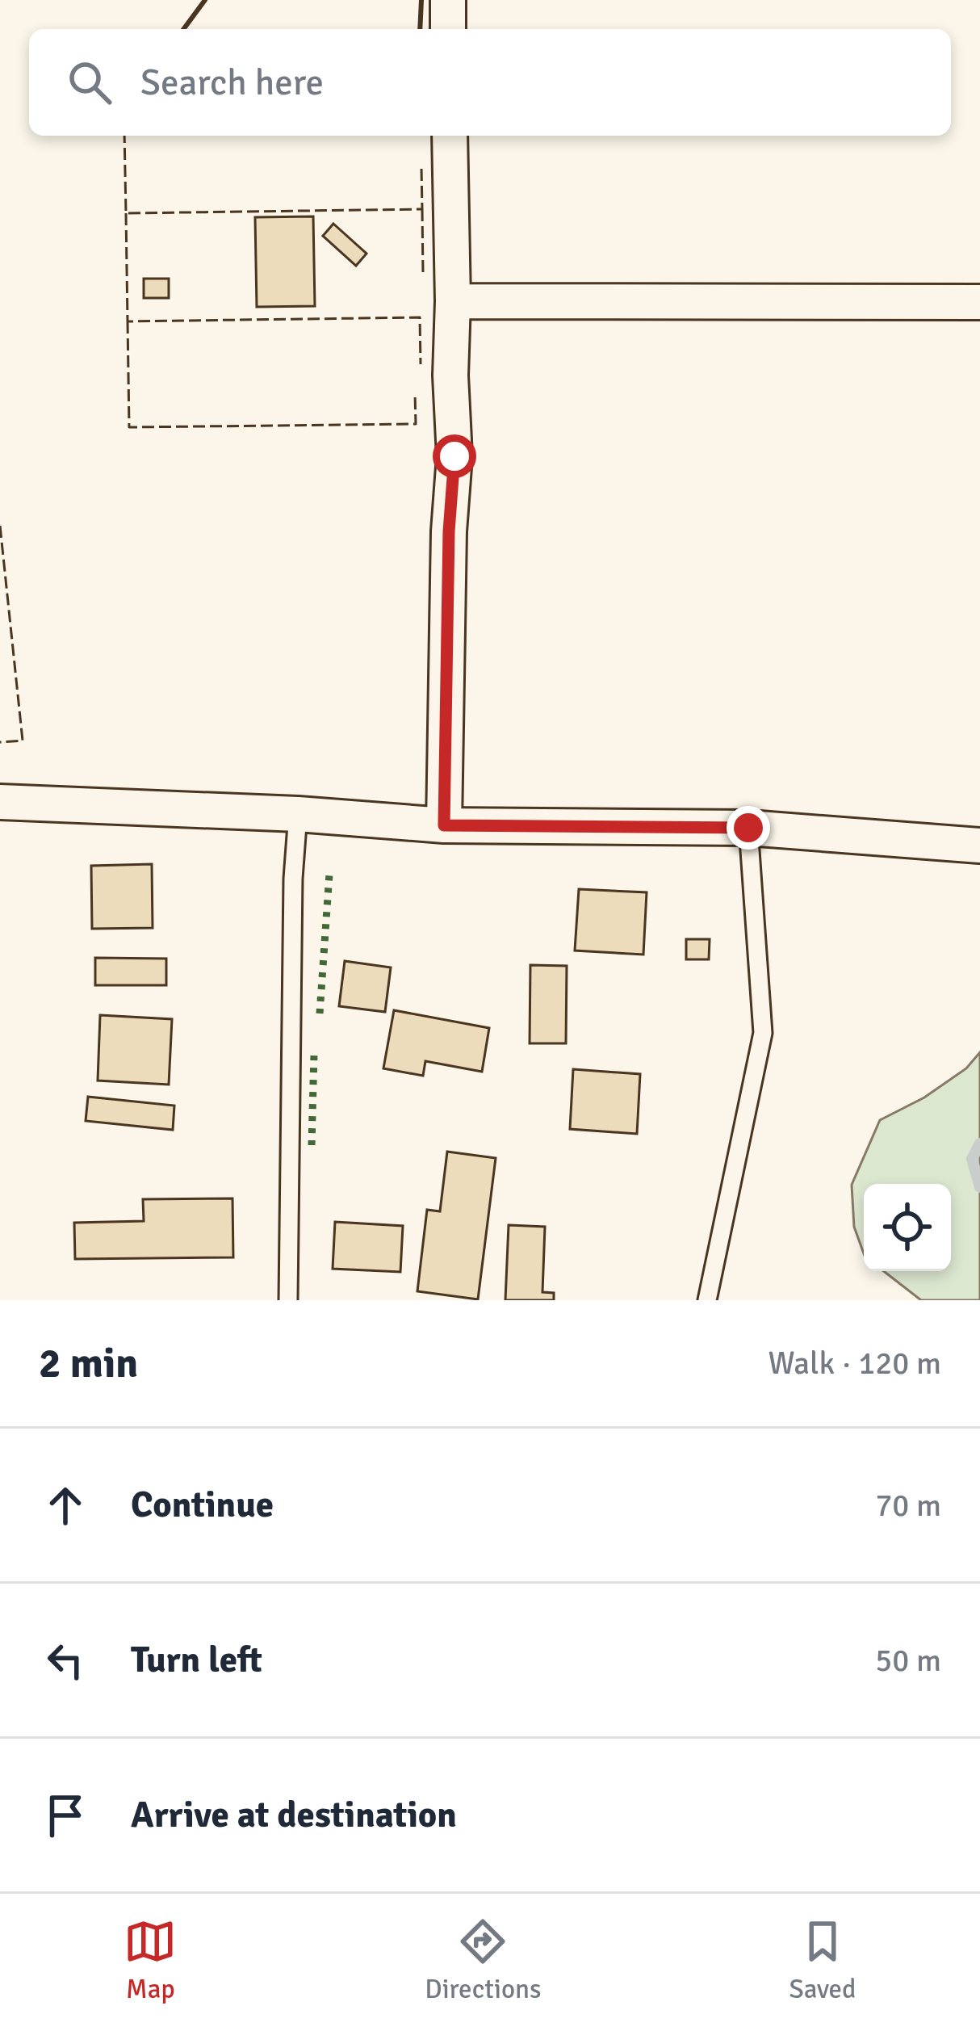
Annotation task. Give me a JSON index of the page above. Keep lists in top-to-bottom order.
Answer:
{
  "page": {
    "search": "Search here",
    "heading": ["2 min", "Walk · 120 m"],
    "list": [
      ["Continue", "70 m"],
      ["Turn left", "50 m"],
      "Arrive at destination"
    ],
    "nav": ["Map", "Directions", "Saved"]
  }
}
